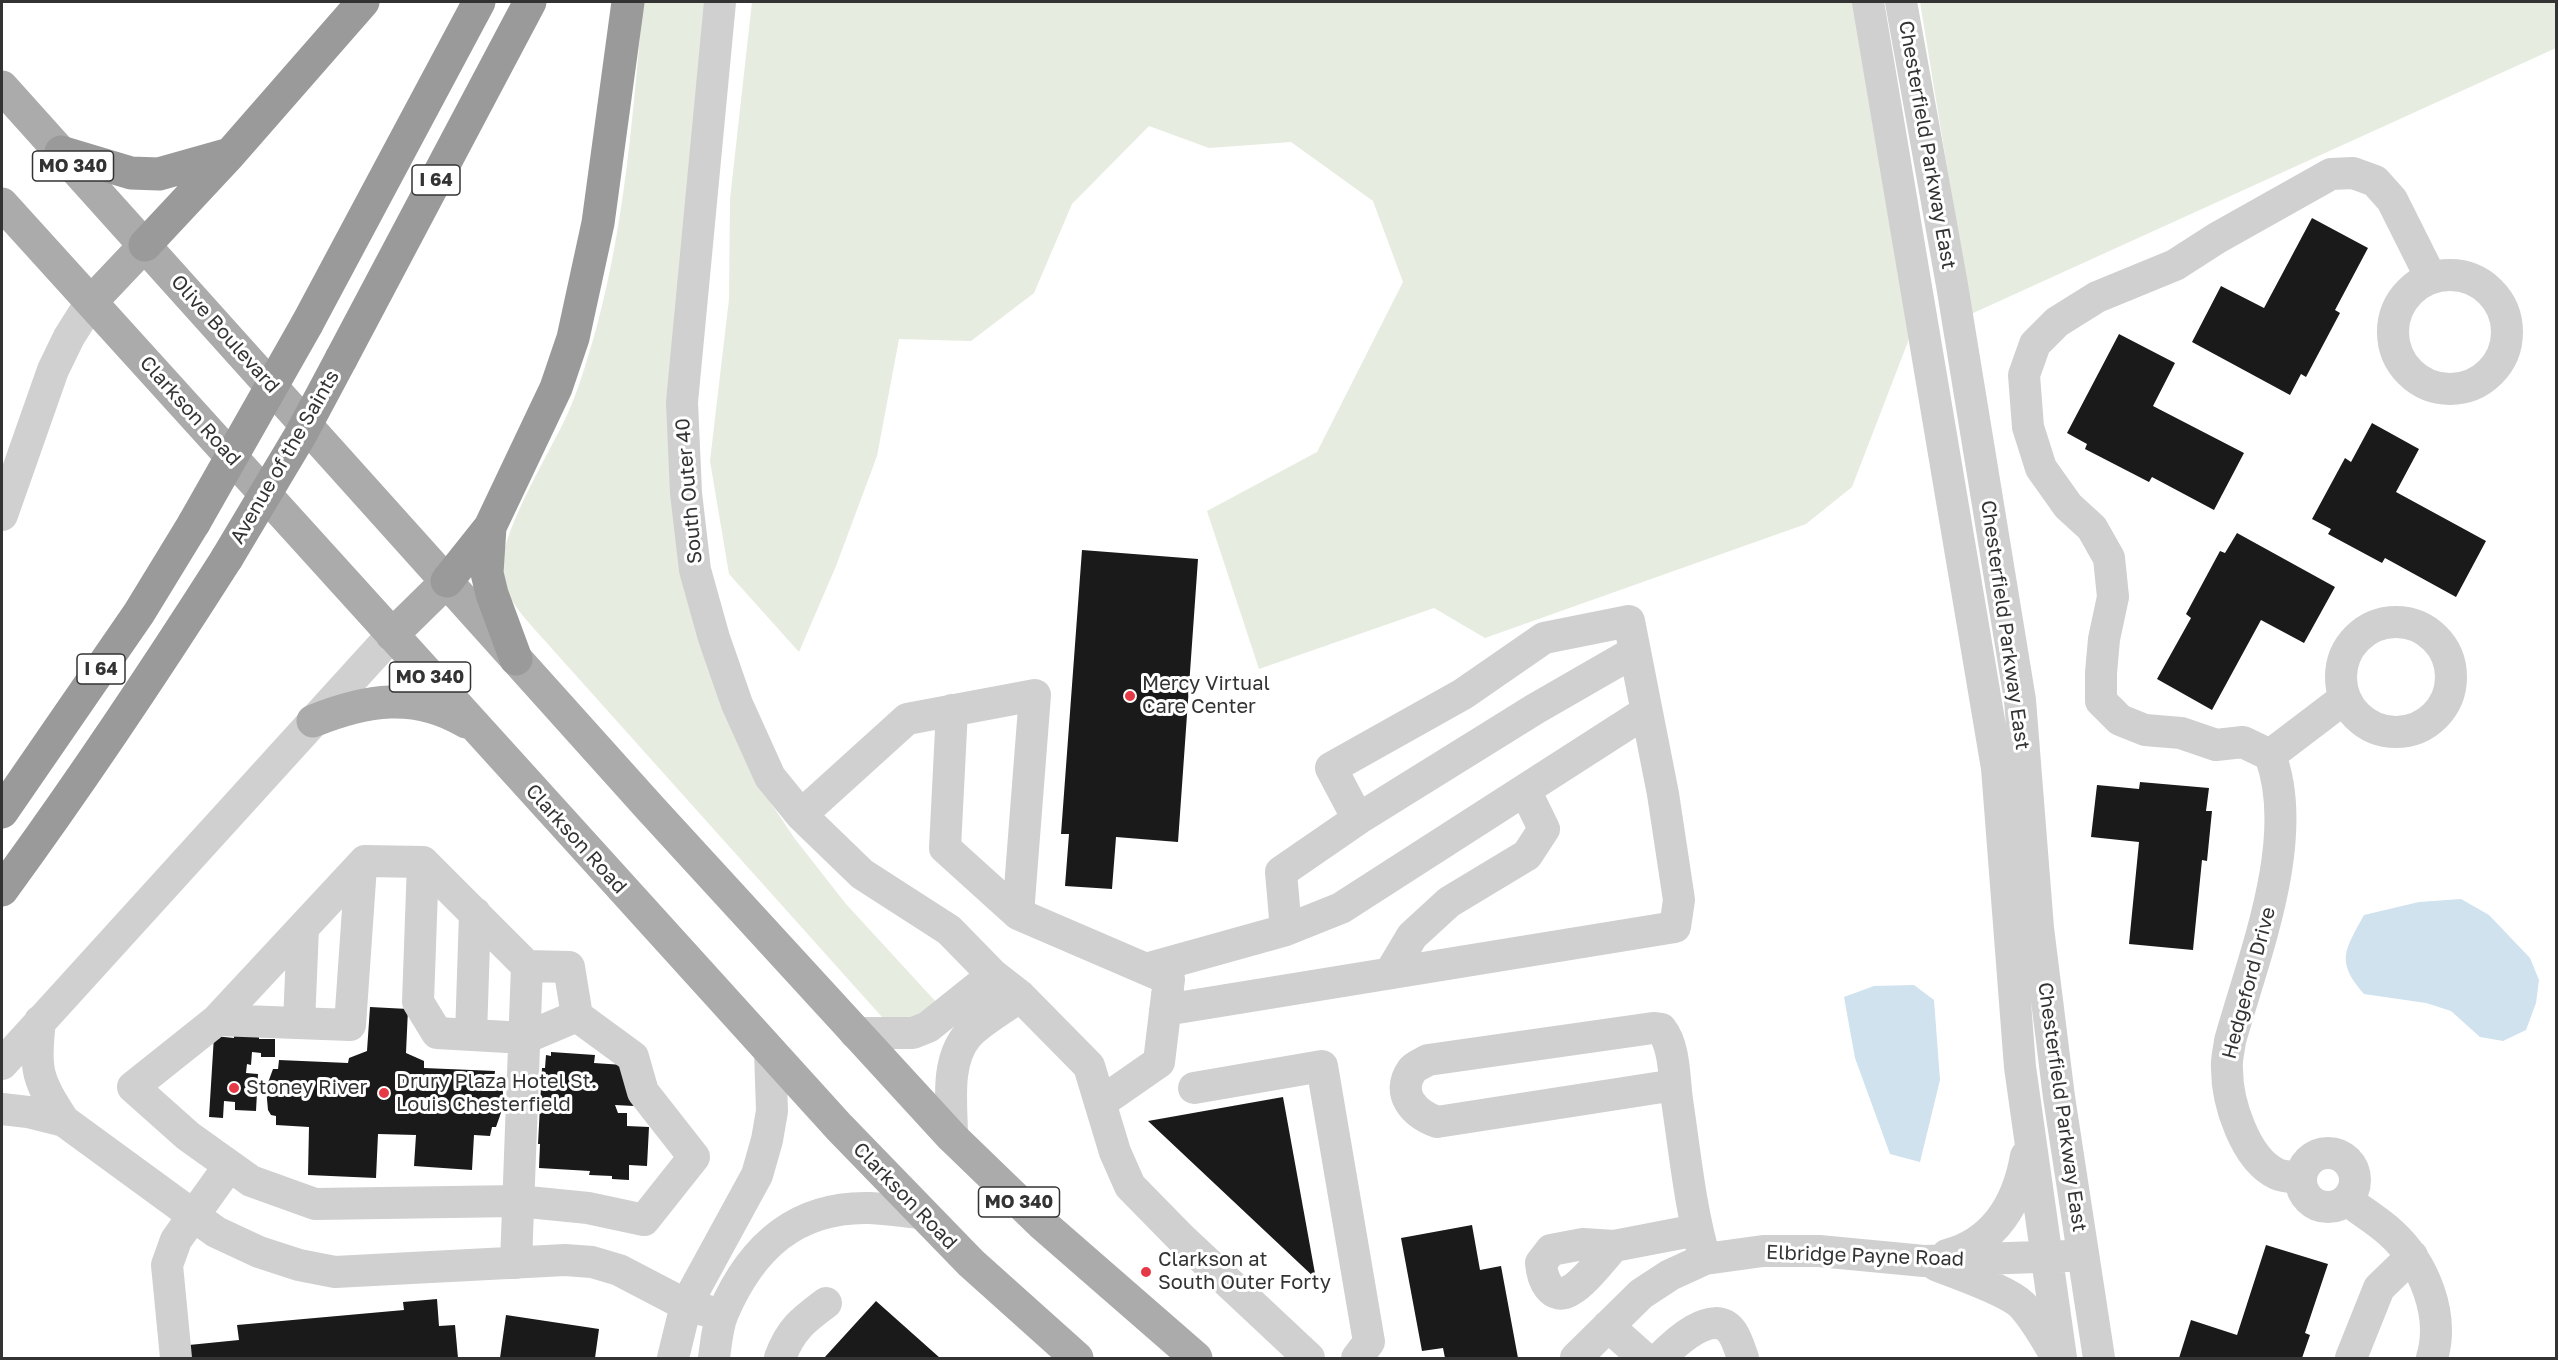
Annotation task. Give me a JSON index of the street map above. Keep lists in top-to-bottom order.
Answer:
{
  "streets": {
    "highway": ["I 64", "Avenue of the Saints"],
    "main road": ["MO 340", "Olive Boulevard", "Clarkson Road"],
    "street": [
      "Chesterfield Parkway East",
      "South Outer 40",
      "Hedgeford Drive",
      "Elbridge Payne Road"
    ]
  },
  "crossings": [
    ["Chesterfield Parkway East", "Elbridge Payne Road"],
    ["MO 340", "Olive Boulevard"],
    ["MO 340", "Clarkson Road"]
  ],
  "places": [
    "Mercy Virtual Care Center",
    "Stoney River",
    "Drury Plaza Hotel St. Louis Chesterfield",
    "Clarkson at South Outer Forty"
  ]
}
